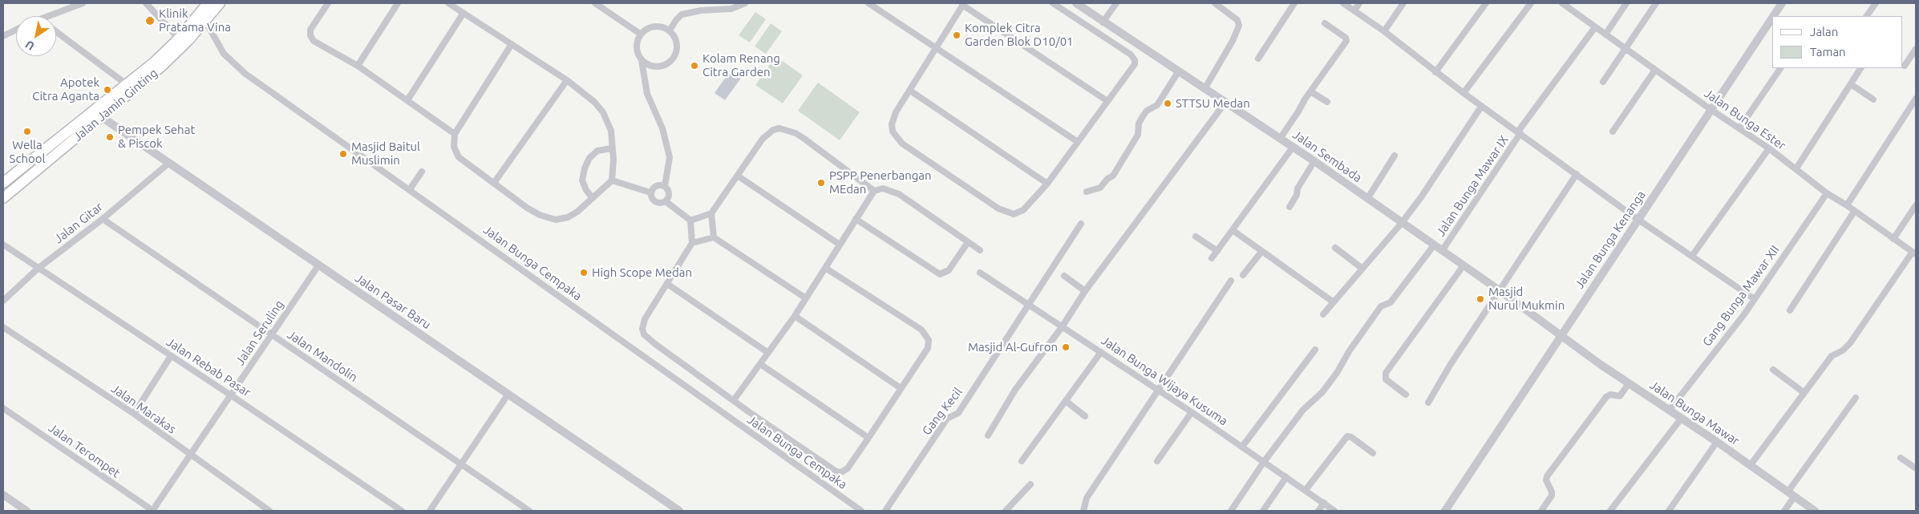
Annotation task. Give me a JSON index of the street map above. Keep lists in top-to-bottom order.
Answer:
{
  "streets": {
    "main road": ["Jalan Jamin Ginting"],
    "street": [
      "Jalan Bunga Ester",
      "Jalan Sembada",
      "Jalan Bunga Mawar IX",
      "Jalan Gitar",
      "Jalan Bunga Kenanga",
      "Jalan Bunga Cempaka",
      "Gang Bunga Mawar XII",
      "Jalan Pasar Baru",
      "Jalan Seruling",
      "Jalan Mandolin",
      "Jalan Rebab Pasar",
      "Jalan Bunga Wijaya Kusuma",
      "Jalan Marakas",
      "Gang Kecil",
      "Jalan Bunga Mawar",
      "Jalan Terompet"
    ]
  },
  "crossings": [
    ["Jalan Jamin Ginting", "Jalan Bunga Cempaka"],
    ["Jalan Jamin Ginting", "Jalan Pasar Baru"],
    ["Jalan Bunga Ester", "Jalan Bunga Mawar IX"],
    ["Jalan Bunga Ester", "Jalan Bunga Kenanga"],
    ["Jalan Bunga Ester", "Gang Bunga Mawar XII"],
    ["Jalan Sembada", "Jalan Bunga Mawar IX"],
    ["Jalan Sembada", "Jalan Bunga Kenanga"],
    ["Jalan Sembada", "Jalan Bunga Mawar"],
    ["Jalan Gitar", "Jalan Pasar Baru"],
    ["Jalan Gitar", "Jalan Mandolin"],
    ["Jalan Gitar", "Jalan Rebab Pasar"],
    ["Jalan Bunga Kenanga", "Jalan Bunga Mawar"],
    ["Gang Bunga Mawar XII", "Jalan Bunga Mawar"],
    ["Jalan Pasar Baru", "Jalan Seruling"],
    ["Jalan Seruling", "Jalan Mandolin"],
    ["Jalan Seruling", "Jalan Rebab Pasar"],
    ["Jalan Seruling", "Jalan Marakas"],
    ["Jalan Seruling", "Jalan Terompet"],
    ["Jalan Bunga Wijaya Kusuma", "Gang Kecil"]
  ],
  "places": [
    "Klinik Pratama Vina",
    "Komplek Citra Garden Blok D10/01",
    "Kolam Renang Citra Garden",
    "Apotek Citra Aganta",
    "STTSU Medan",
    "Wella School",
    "Pempek Sehat & Piscok",
    "Masjid Baitul Muslimin",
    "PSPP Penerbangan MEdan",
    "High Scope Medan",
    "Masjid Nurul Mukmin",
    "Masjid Al-Gufron"
  ],
  "legend": ["Jalan", "Taman"],
  "north": "bottom left"
}
